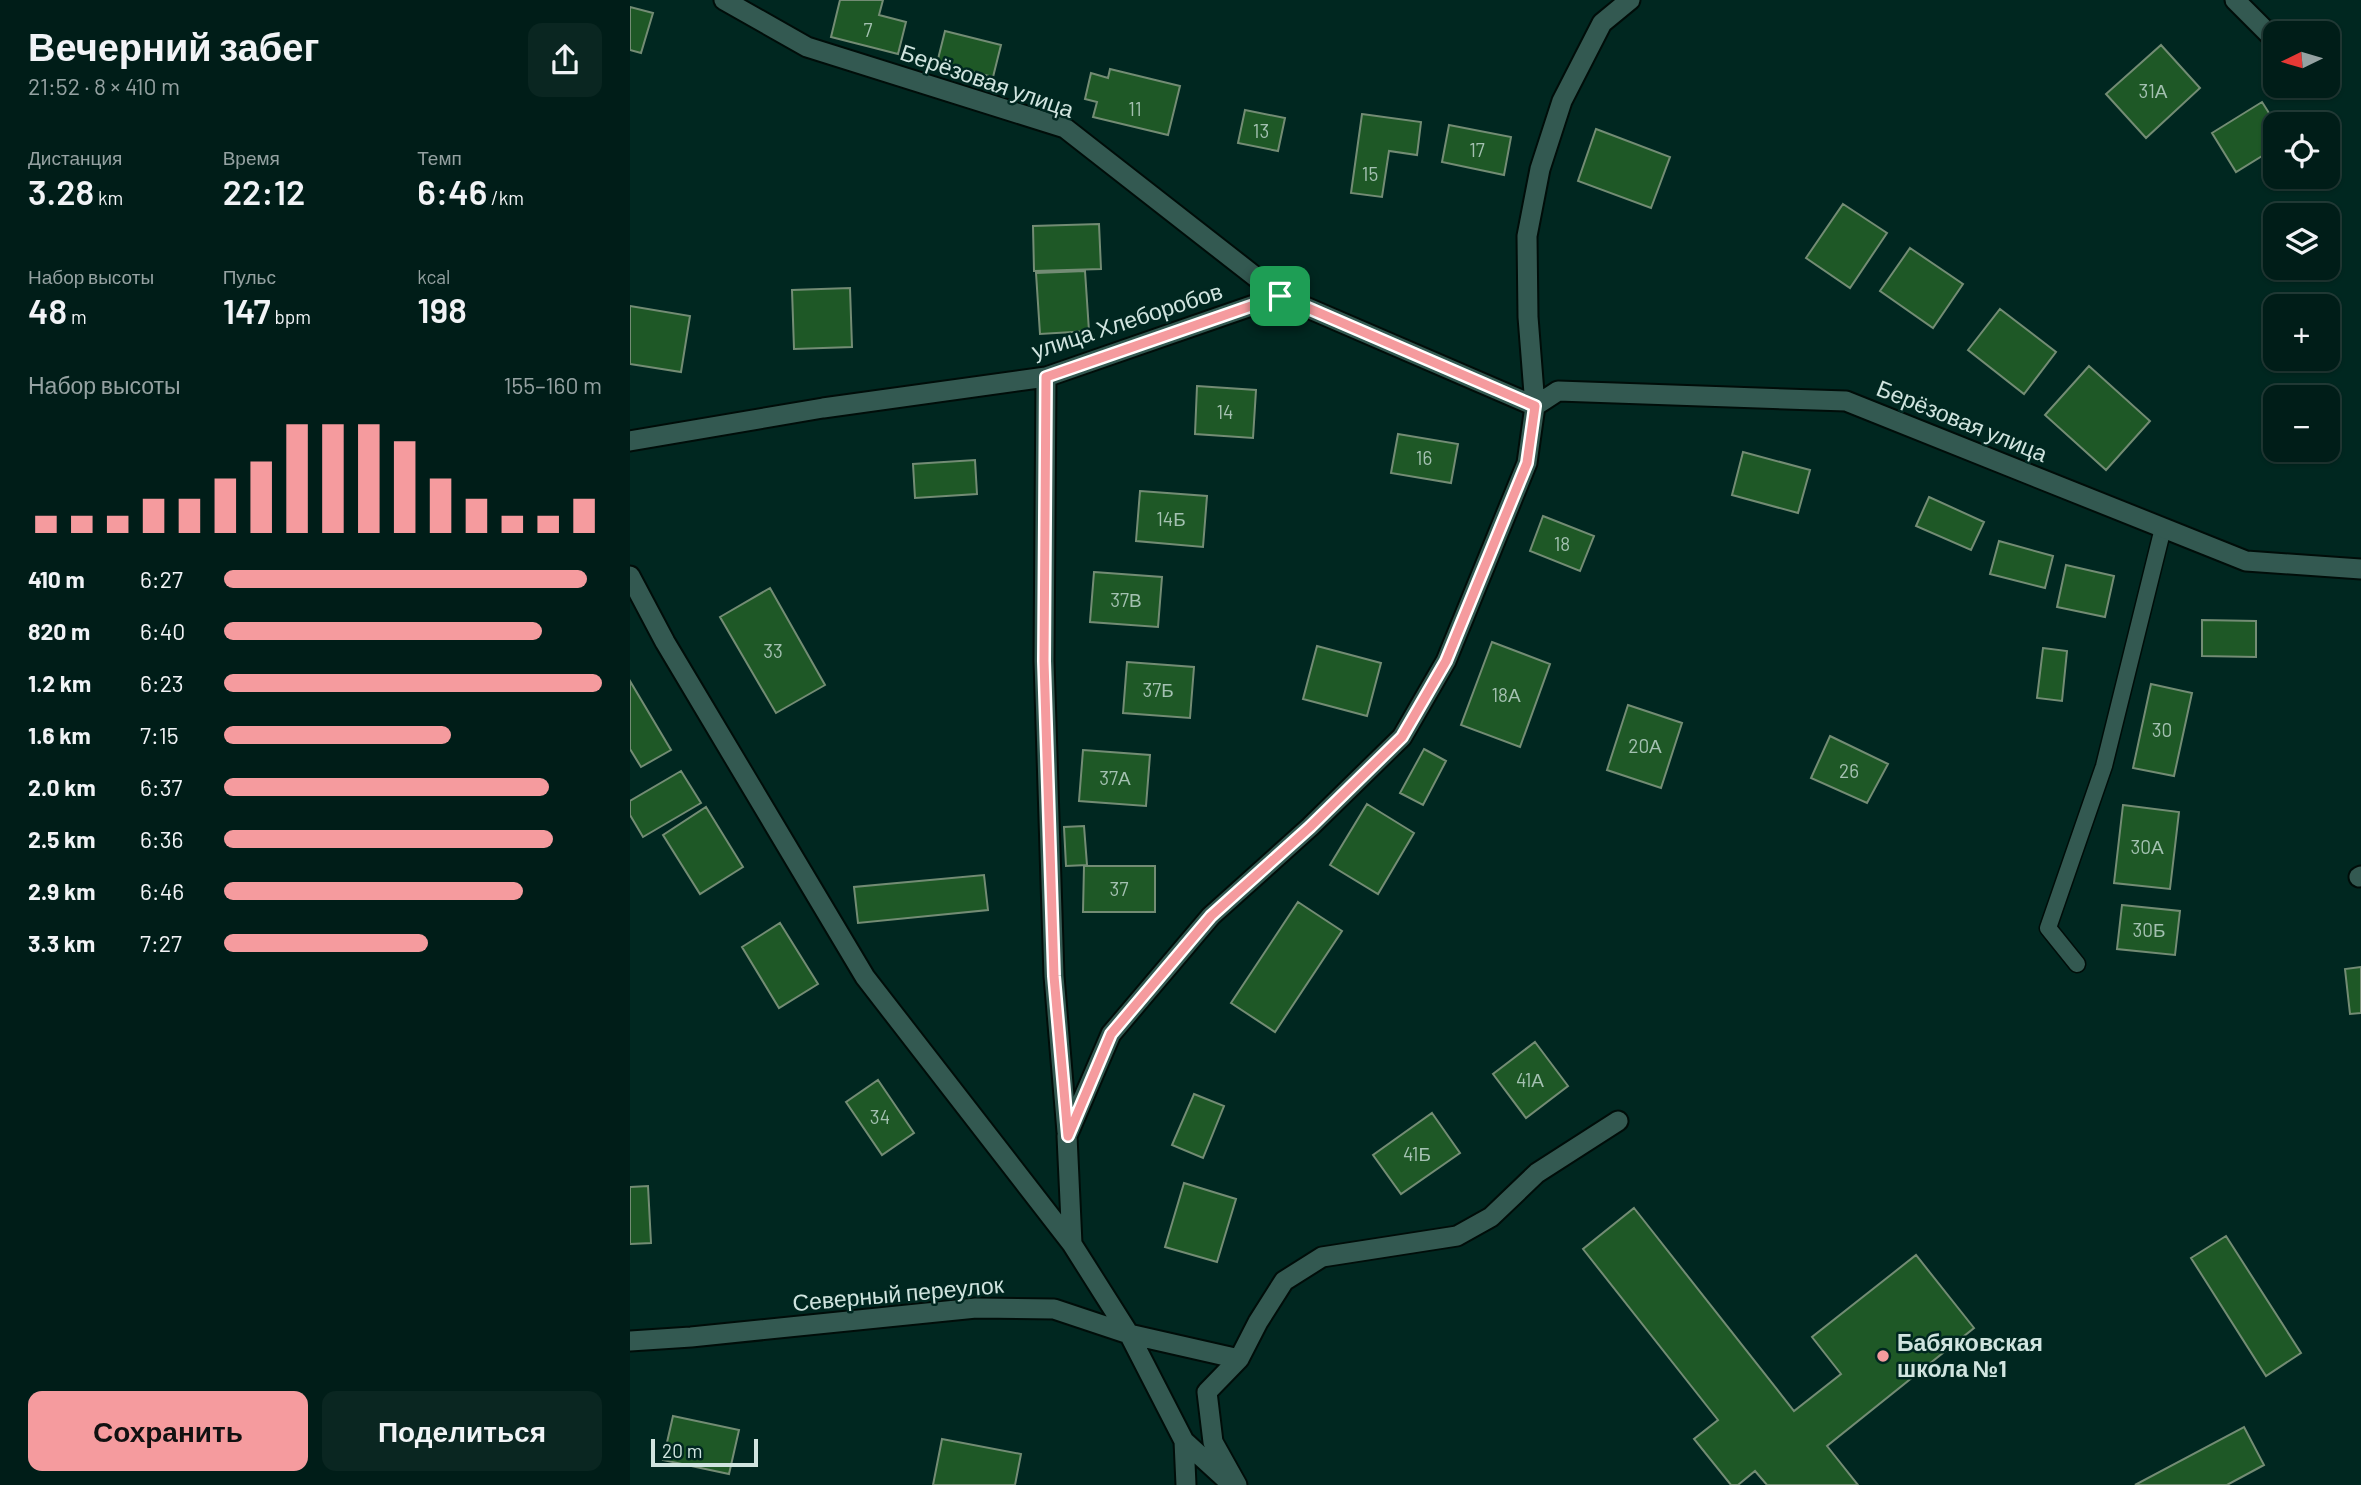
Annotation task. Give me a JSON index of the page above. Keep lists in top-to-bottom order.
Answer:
{
  "streets": {
    "street": ["Берёзовая улица", "улица Хлеборобов", "Северный переулок"]
  },
  "crossings": [
    ["Берёзовая улица", "улица Хлеборобов"]
  ],
  "places": ["Бабяковская школа №1"],
  "house_numbers": [
    "7",
    "31А",
    "11",
    "13",
    "17",
    "15",
    "14",
    "16",
    "14Б",
    "18",
    "37В",
    "33",
    "37Б",
    "18А",
    "30",
    "20А",
    "26",
    "37А",
    "30А",
    "37",
    "30Б",
    "41А",
    "34",
    "41Б"
  ],
  "scale_bar": "20 m",
  "north": "left",
  "page": {
    "heading": ["Вечерний забег", "21:52 · 8 × 410 m"],
    "map_buttons": ["+", "−"],
    "stats": [
      ["Дистанция", "3.28 km"],
      ["Время", "22:12"],
      ["Темп", "6:46 /km"],
      ["Набор высоты", "48 m"],
      ["Пульс", "147 bpm"],
      ["kcal", "198"]
    ],
    "chart": ["Набор высоты", "155–160 m"],
    "list": [
      {
        "name": "410 m",
        "note": "6:27"
      },
      {
        "name": "820 m",
        "note": "6:40"
      },
      {
        "name": "1.2 km",
        "note": "6:23"
      },
      {
        "name": "1.6 km",
        "note": "7:15"
      },
      {
        "name": "2.0 km",
        "note": "6:37"
      },
      {
        "name": "2.5 km",
        "note": "6:36"
      },
      {
        "name": "2.9 km",
        "note": "6:46"
      },
      {
        "name": "3.3 km",
        "note": "7:27"
      }
    ],
    "buttons": ["Сохранить", "Поделиться"],
    "scale": "20 m"
  }
}
